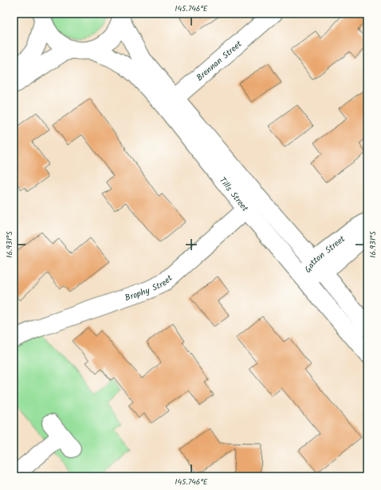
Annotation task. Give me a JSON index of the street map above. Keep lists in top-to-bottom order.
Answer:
{
  "streets": {
    "street": [
      "Brennan Street",
      "Tills Street",
      "Gatton Street",
      "Brophy Street"
    ]
  },
  "crossings": [
    ["Brennan Street", "Tills Street"],
    ["Tills Street", "Gatton Street"],
    ["Tills Street", "Brophy Street"]
  ],
  "coordinates": ["145.746°E", "16.931°S"]
}
